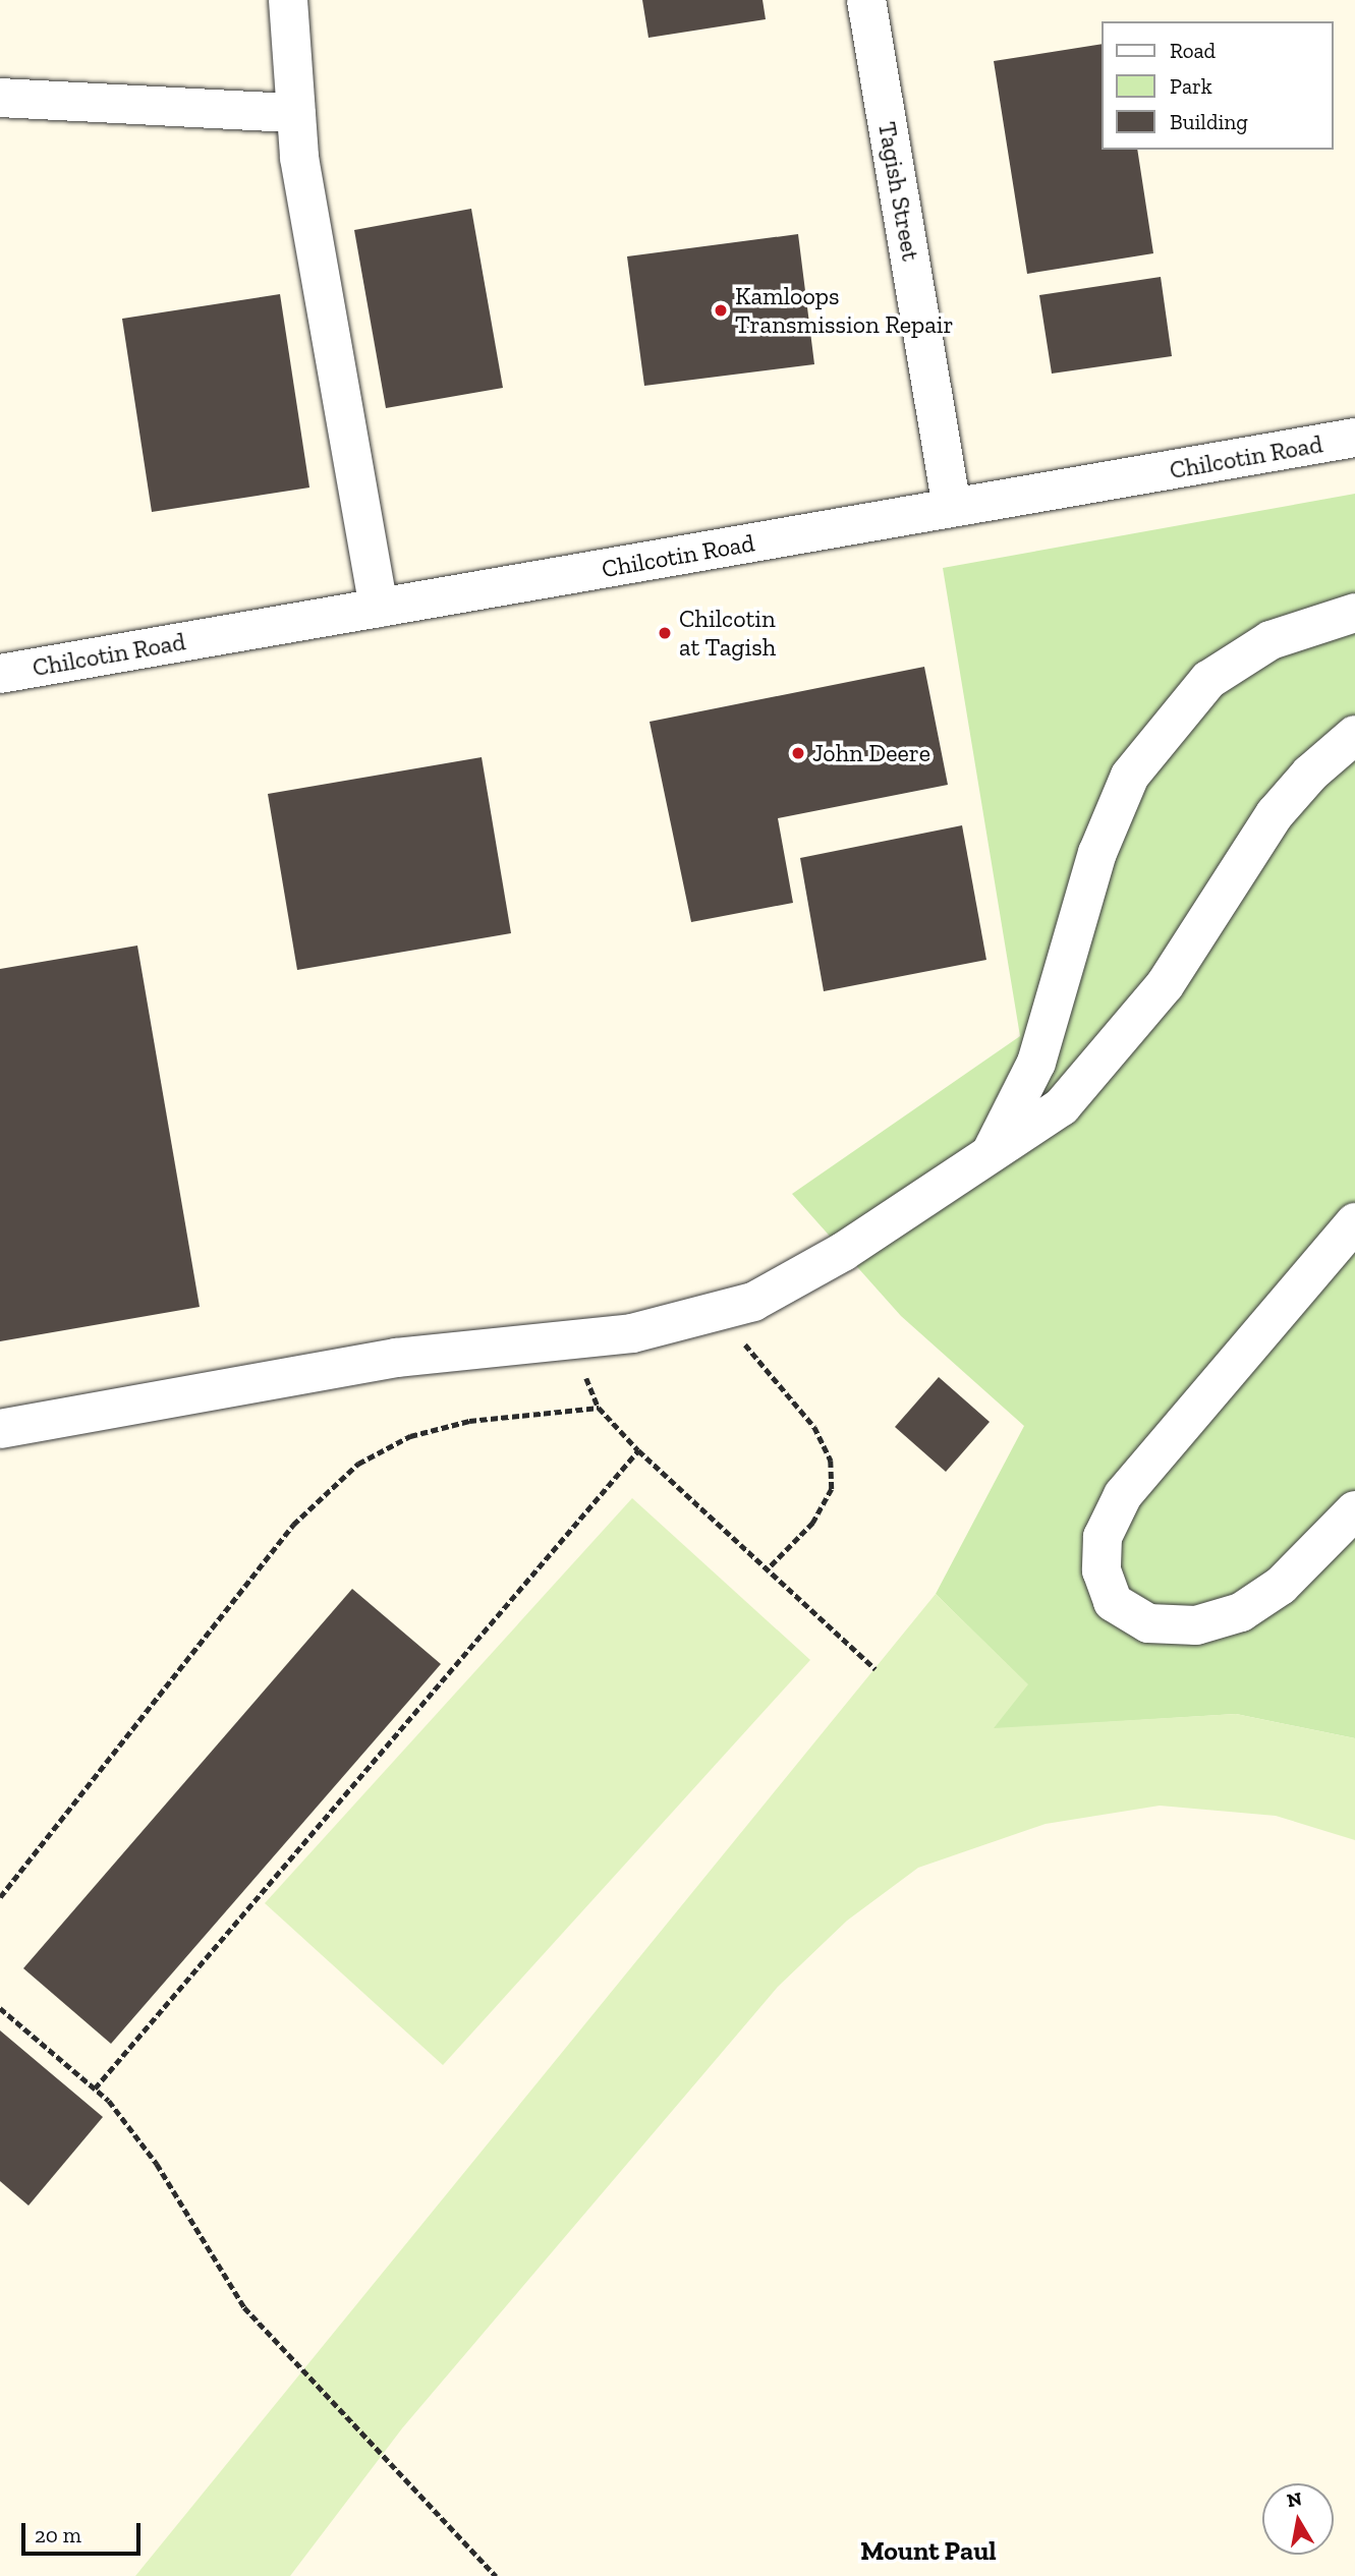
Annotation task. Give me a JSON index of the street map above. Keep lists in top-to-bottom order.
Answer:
{
  "streets": {
    "street": ["Tagish Street", "Chilcotin Road"]
  },
  "crossings": [
    ["Tagish Street", "Chilcotin Road"]
  ],
  "districts": ["Mount Paul"],
  "places": ["Kamloops Transmission Repair", "Chilcotin at Tagish", "John Deere"],
  "legend": ["Road", "Park", "Building"],
  "scale_bar": "20 m",
  "north": "top"
}
